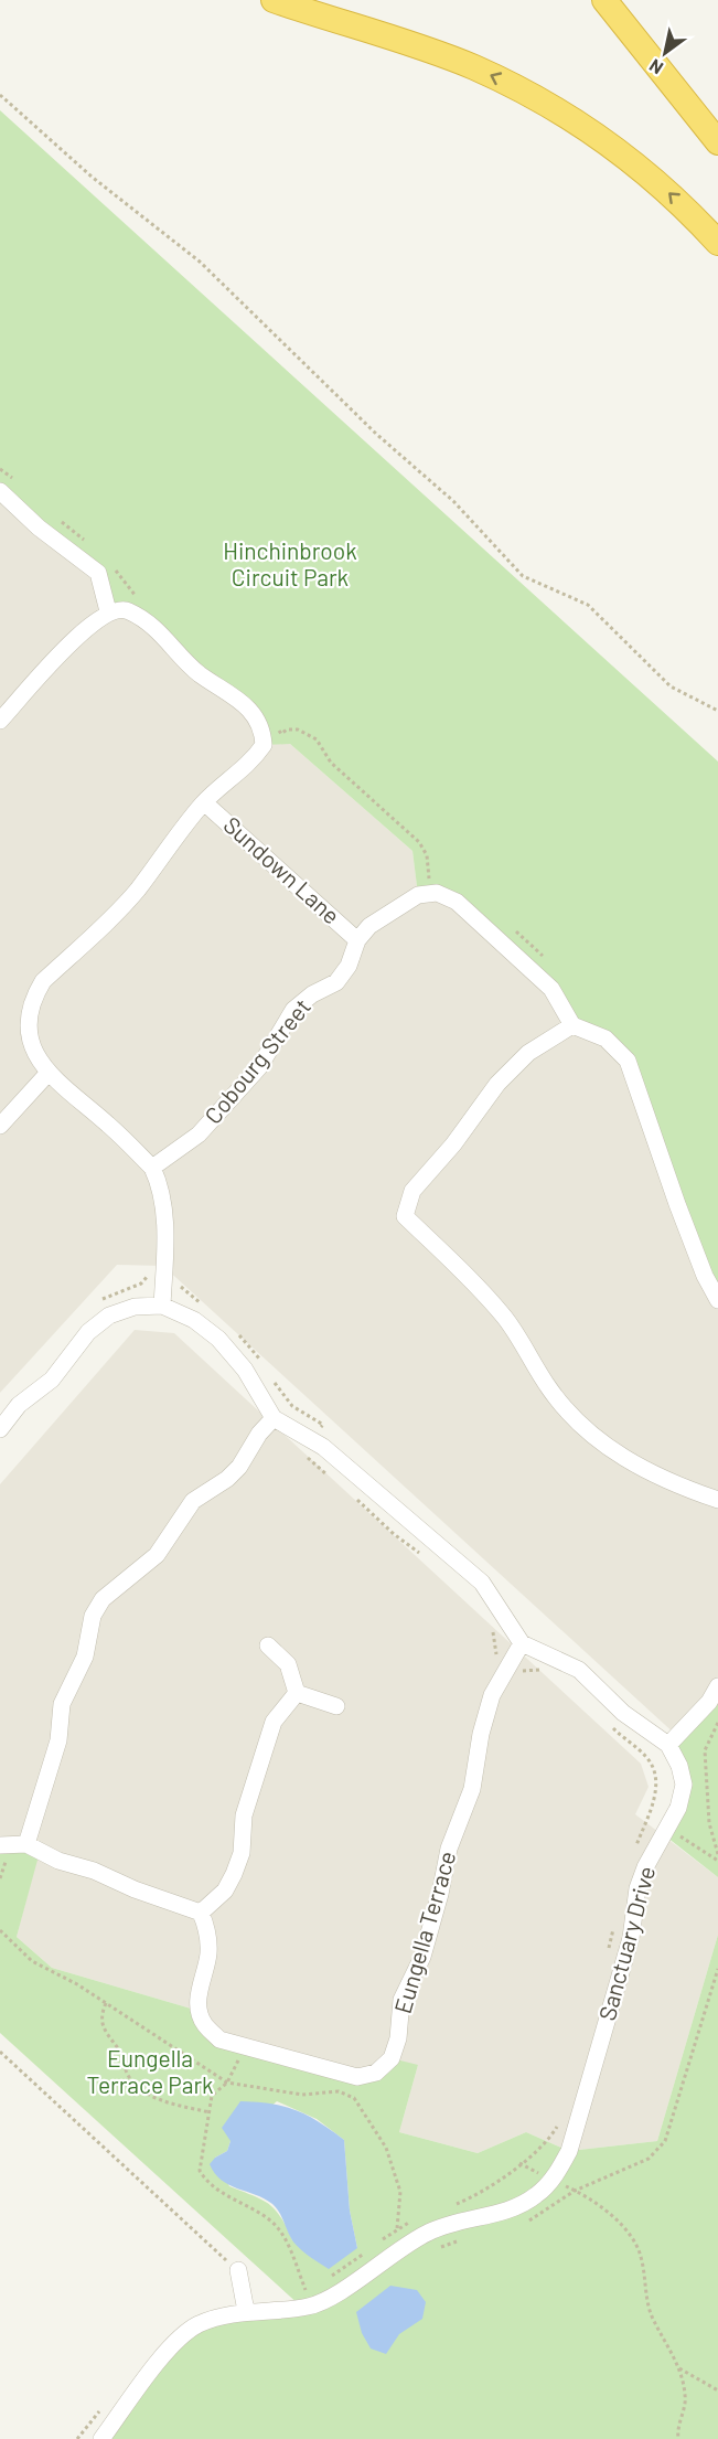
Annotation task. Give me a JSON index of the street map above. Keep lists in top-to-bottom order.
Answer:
{
  "streets": {
    "street": [
      "Sundown Lane",
      "Cobourg Street",
      "Eungella Terrace",
      "Sanctuary Drive"
    ]
  },
  "crossings": [
    ["Sundown Lane", "Cobourg Street"]
  ],
  "parks": ["Hinchinbrook Circuit Park", "Eungella Terrace Park"],
  "north": "bottom left"
}
